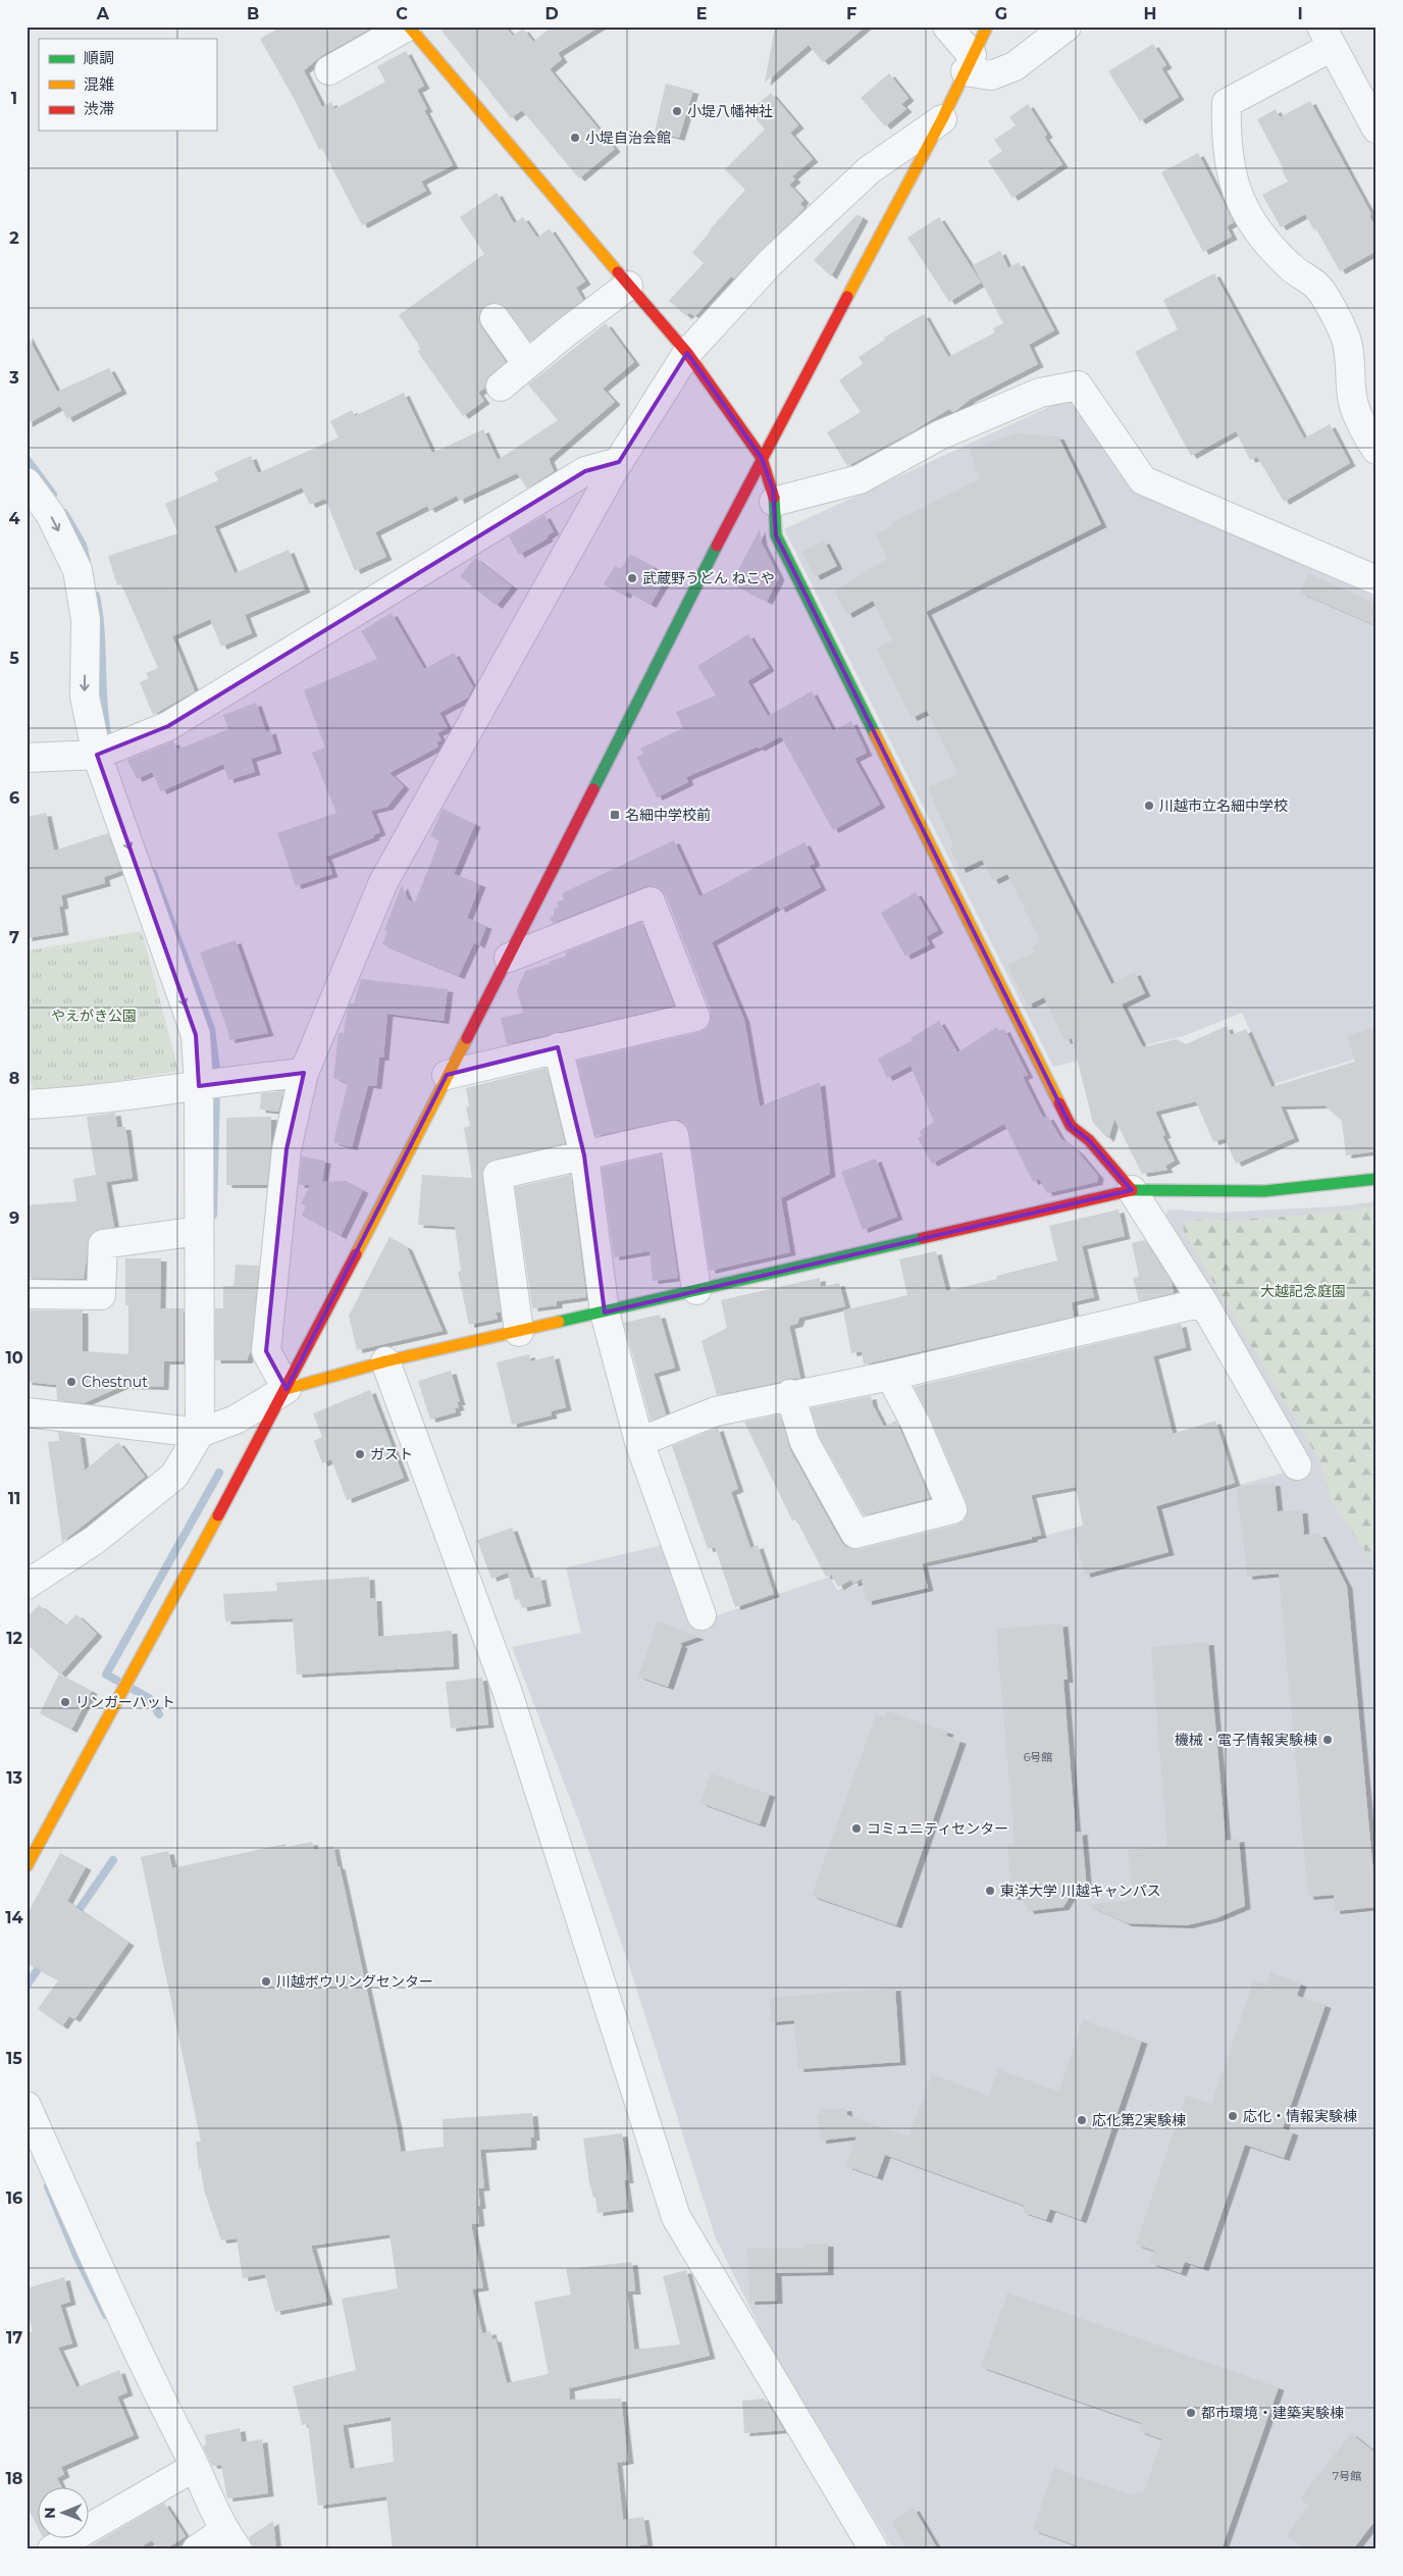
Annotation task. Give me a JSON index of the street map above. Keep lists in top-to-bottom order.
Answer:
{
  "parks": ["やえがき公園", "大越記念庭園"],
  "places": {
    "other": [
      "小堤八幡神社",
      "小堤自治会館",
      "武蔵野うどん ねこや",
      "川越市立名細中学校",
      "Chestnut",
      "ガスト",
      "リンガーハット",
      "機械・電子情報実験棟",
      "コミュニティセンター",
      "東洋大学 川越キャンパス",
      "川越ボウリングセンター",
      "応化・情報実験棟",
      "応化第2実験棟",
      "都市環境・建築実験棟"
    ],
    "transit": ["名細中学校前"]
  },
  "house_numbers": ["6号館", "7号館"],
  "legend": ["順調", "混雑", "渋滞"],
  "north": "left",
  "grid": {
    "columns": [
      "A",
      "B",
      "C",
      "D",
      "E",
      "F",
      "G",
      "H",
      "I"
    ],
    "rows": [
      "1",
      "2",
      "3",
      "4",
      "5",
      "6",
      "7",
      "8",
      "9",
      "10",
      "11",
      "12",
      "13",
      "14",
      "15",
      "16",
      "17",
      "18"
    ]
  }
}
